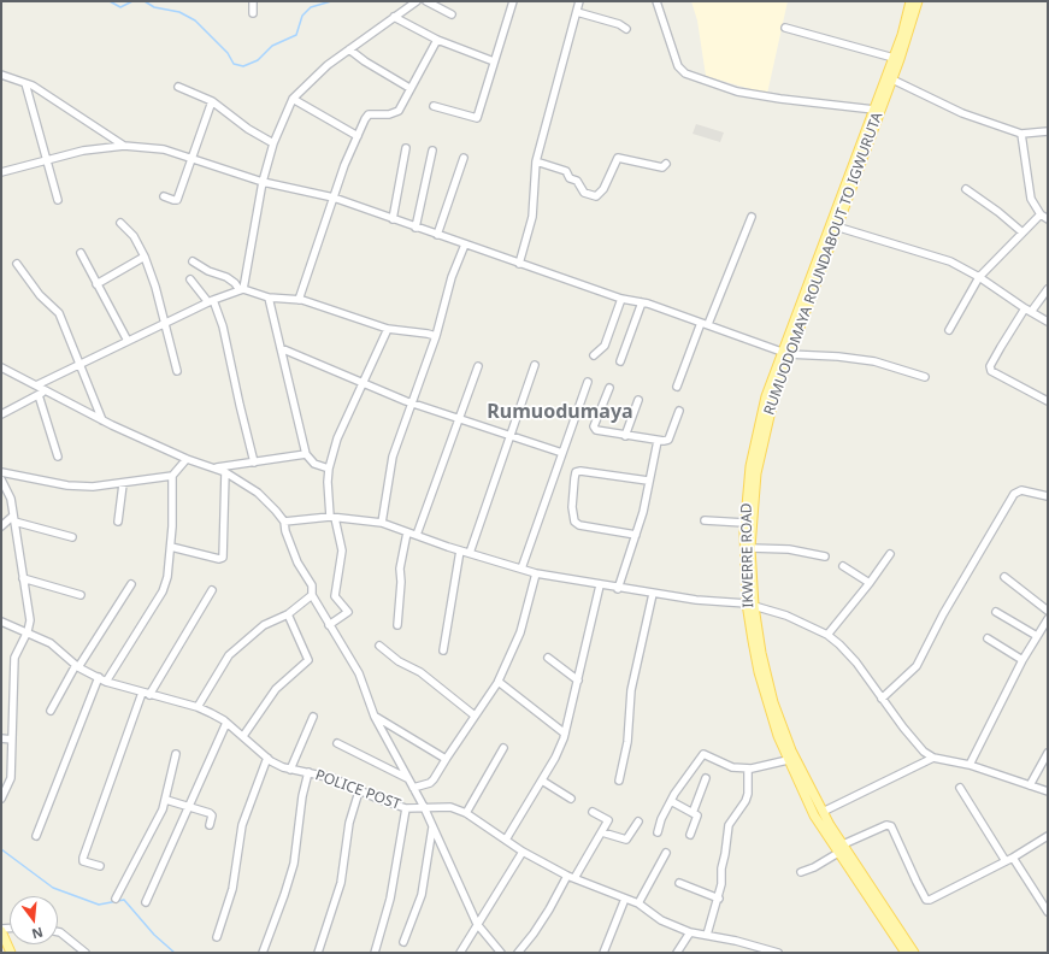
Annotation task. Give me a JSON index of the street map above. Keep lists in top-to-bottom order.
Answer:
{
  "streets": {
    "main road": ["RUMUODOMAYA ROUNDABOUT TO IGWURUTA", "IKWERRE ROAD"],
    "street": ["POLICE POST"]
  },
  "crossings": [
    ["RUMUODOMAYA ROUNDABOUT TO IGWURUTA", "IKWERRE ROAD"]
  ],
  "districts": ["Rumuodumaya"],
  "north": "bottom"
}
